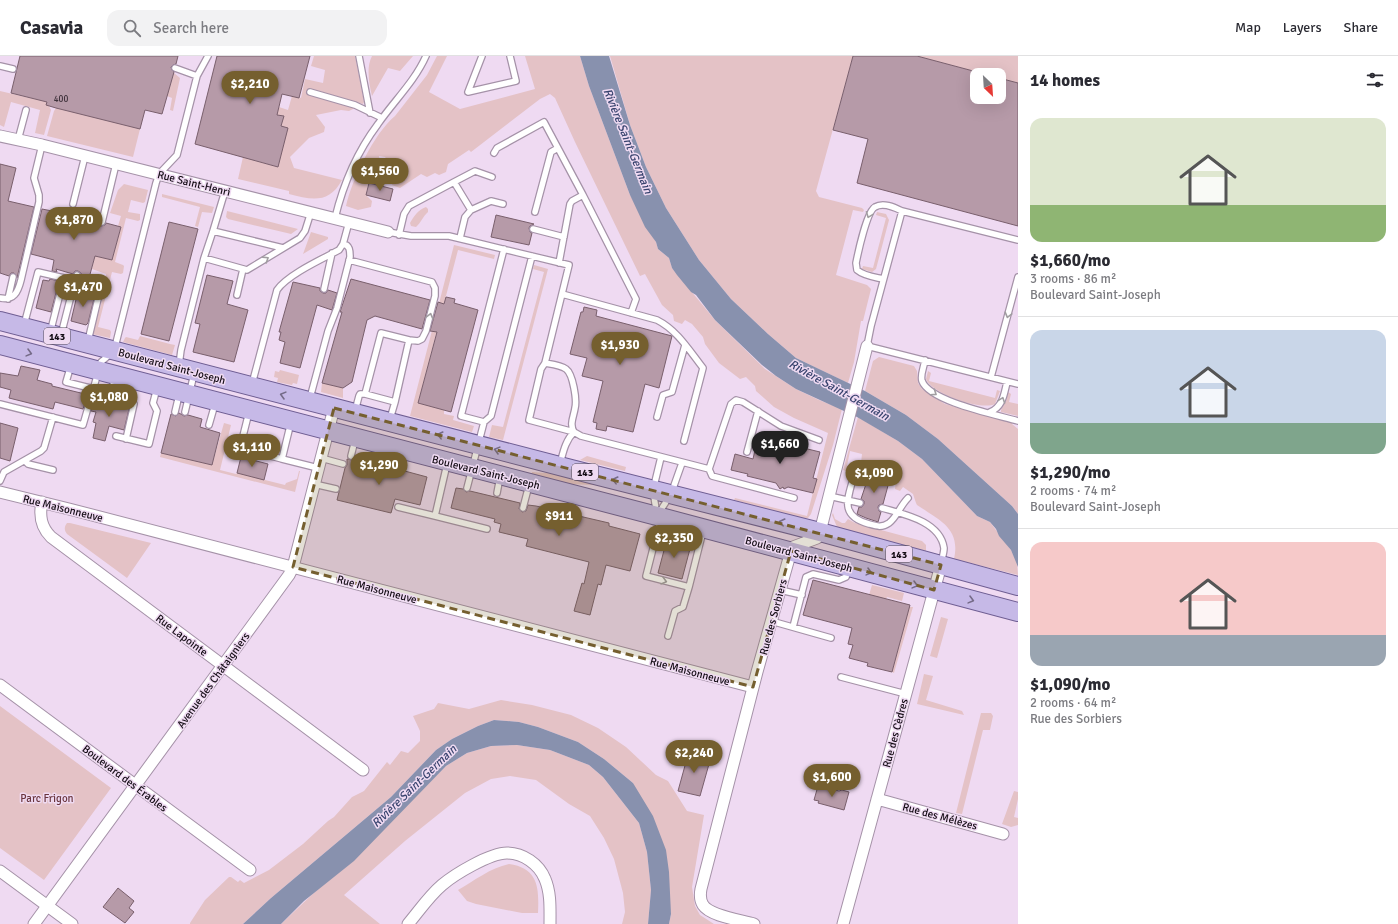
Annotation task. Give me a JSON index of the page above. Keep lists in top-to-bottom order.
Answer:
{
  "streets": {
    "main road": ["143", "Boulevard Saint-Joseph"],
    "street": [
      "Rue Saint-Henri",
      "Rue Maisonneuve",
      "Rue des Sorbiers",
      "Rue Lapointe",
      "Avenue des Châtaigniers",
      "Rue des Cèdres",
      "Boulevard des Érables",
      "Rue des Mélèzes"
    ]
  },
  "crossings": [
    ["Boulevard Saint-Joseph", "Rue des Sorbiers"],
    ["Boulevard Saint-Joseph", "Avenue des Châtaigniers"],
    ["Boulevard Saint-Joseph", "Rue des Cèdres"],
    ["Rue Maisonneuve", "Rue des Sorbiers"],
    ["Rue Maisonneuve", "Rue Lapointe"],
    ["Rue Maisonneuve", "Avenue des Châtaigniers"],
    ["Rue Lapointe", "Avenue des Châtaigniers"],
    ["Avenue des Châtaigniers", "Boulevard des Érables"],
    ["Rue des Cèdres", "Rue des Mélèzes"]
  ],
  "water": ["Rivière Saint-Germain"],
  "parks": ["Parc Frigon"],
  "house_numbers": ["400"],
  "north": "bottom right",
  "page": {
    "header": "Casavia",
    "search": "Search here",
    "nav": ["Map", "Layers", "Share"],
    "heading": "14 homes",
    "price": [
      "$2,210",
      "$1,560",
      "$1,870",
      "$1,470",
      "$1,930",
      "$1,080",
      "$1,660",
      "$1,110",
      "$1,290",
      "$1,090",
      "$911",
      "$2,350",
      "$2,240",
      "$1,600"
    ],
    "list": [
      {
        "name": "$1,660/mo",
        "note": "3 rooms · 86 m² · Boulevard Saint-Joseph"
      },
      {
        "name": "$1,290/mo",
        "note": "2 rooms · 74 m² · Boulevard Saint-Joseph"
      },
      {
        "name": "$1,090/mo",
        "note": "2 rooms · 64 m² · Rue des Sorbiers"
      }
    ]
  }
}
